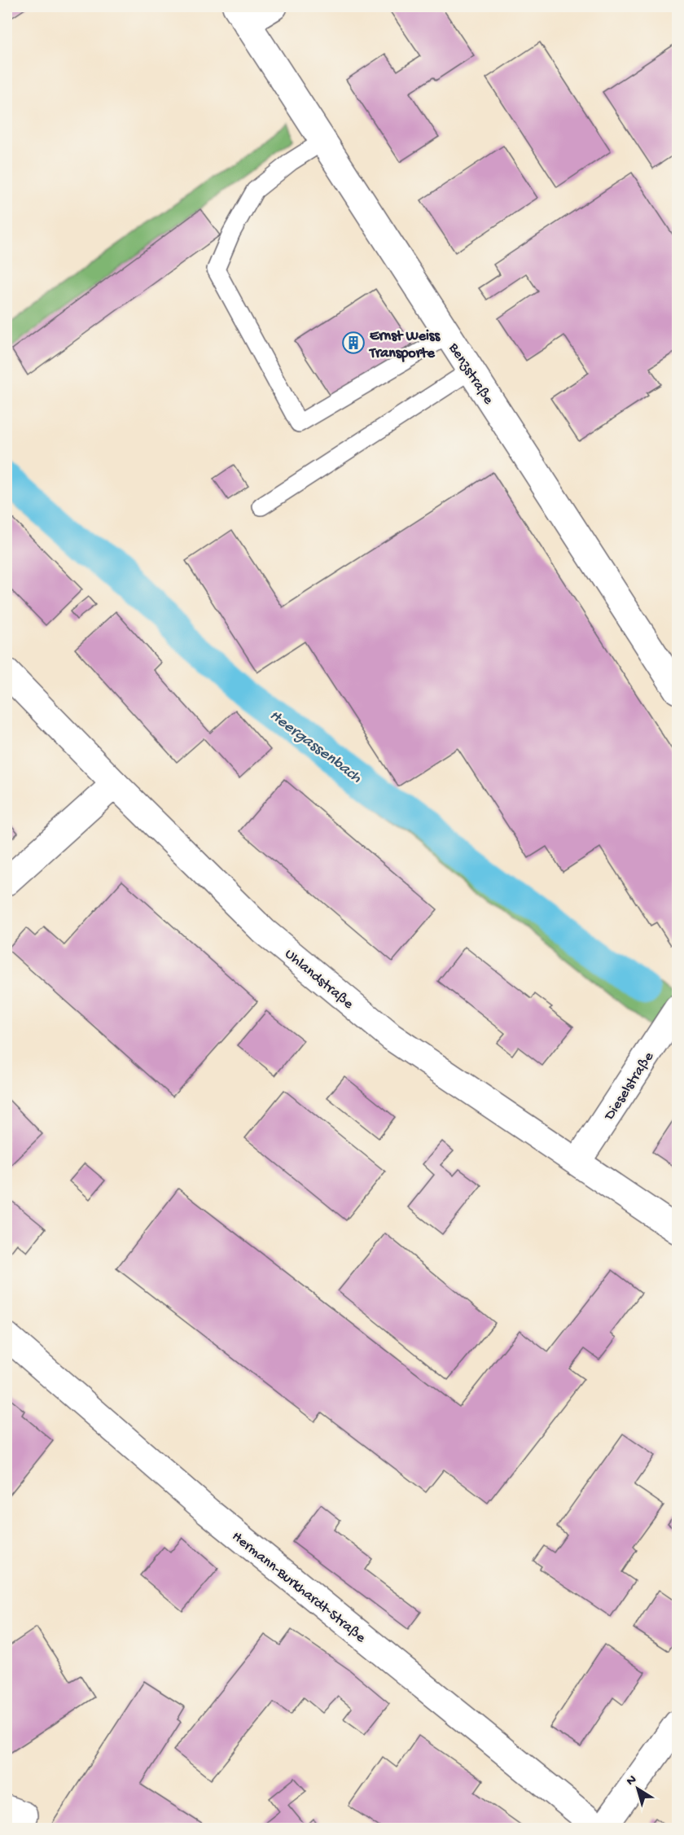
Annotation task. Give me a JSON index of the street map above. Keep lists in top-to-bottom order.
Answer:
{
  "streets": {
    "street": [
      "Benzstraße",
      "Uhlandstraße",
      "Dieselstraße",
      "Hermann-Burkhardt-Straße"
    ]
  },
  "crossings": [
    ["Uhlandstraße", "Dieselstraße"]
  ],
  "water": ["Heergassenbach"],
  "places": {
    "building": ["Ernst Weiss Transporte"]
  },
  "north": "top left"
}
